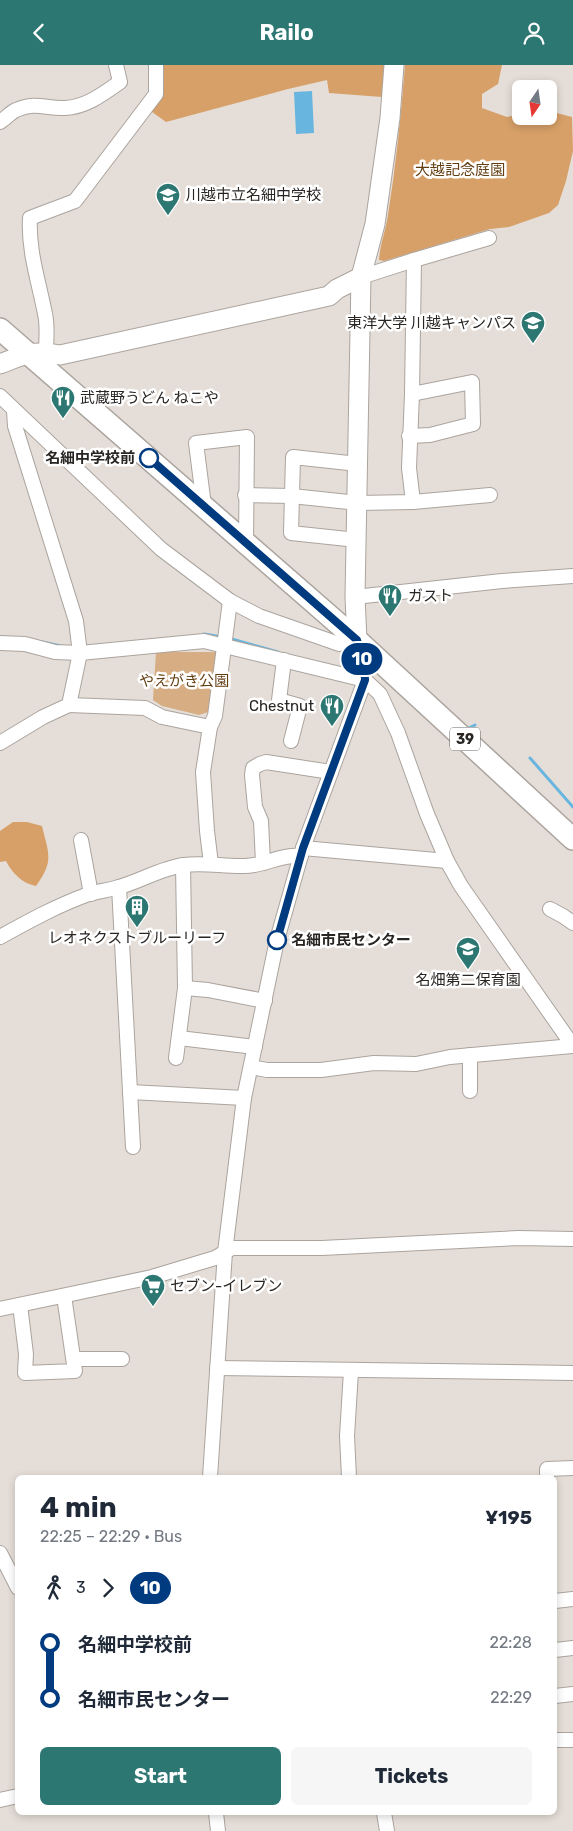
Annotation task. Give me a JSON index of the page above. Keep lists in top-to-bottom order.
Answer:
{
  "streets": {
    "main road": ["39"]
  },
  "parks": ["大越記念庭園", "やえがき公園"],
  "places": {
    "school or university": ["川越市立名細中学校", "東洋大学 川越キャンパス", "名畑第二保育園"],
    "restaurant": ["武蔵野うどん ねこや", "ガスト", "Chestnut"],
    "other": ["名細中学校前", "名細市民センター"],
    "building": ["レオネクストブルーリーフ"],
    "supermarket": ["セブン-イレブン"]
  },
  "lines": ["bus line 10"],
  "north": "bottom",
  "page": {
    "header": "Railo",
    "on_map": "10",
    "heading": ["4 min", "22:25 – 22:29 · Bus", "¥195"],
    "legs": ["3", "10"],
    "list": [
      {
        "name": "名細中学校前",
        "value": "22:28"
      },
      {
        "name": "名細市民センター",
        "value": "22:29"
      }
    ],
    "buttons": ["Start", "Tickets"]
  }
}
